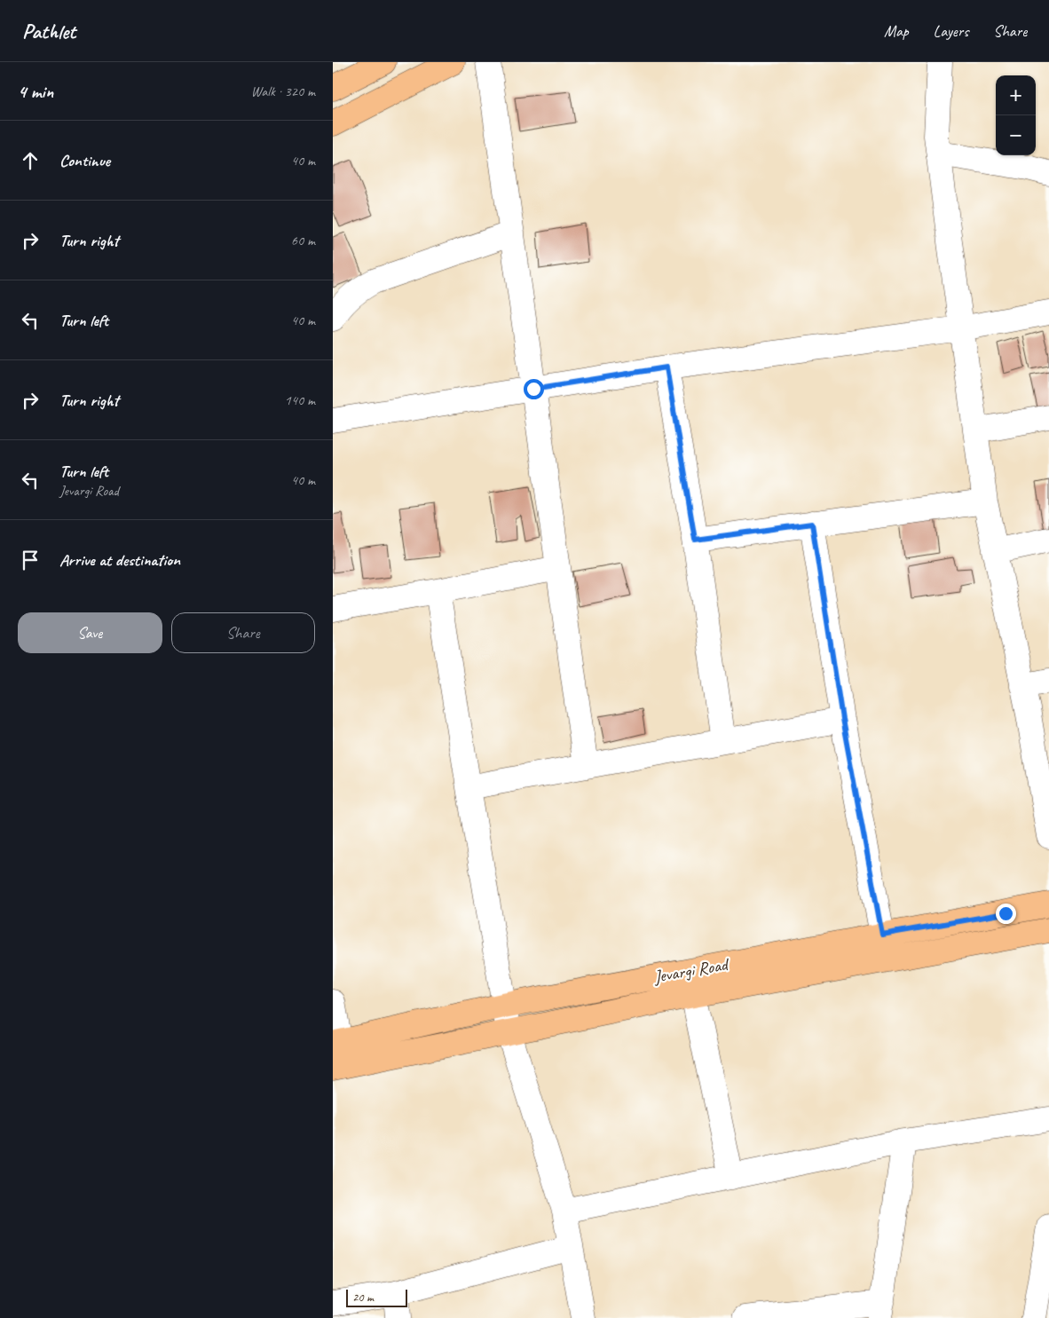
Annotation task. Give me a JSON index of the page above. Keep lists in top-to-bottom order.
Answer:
{
  "streets": {
    "main road": ["Jevargi Road"]
  },
  "scale_bar": "20 m",
  "page": {
    "header": "Pathlet",
    "nav": ["Map", "Layers", "Share"],
    "heading": ["4 min", "Walk · 320 m"],
    "map_buttons": ["+", "−"],
    "list": [
      ["Continue", "40 m"],
      ["Turn right", "60 m"],
      ["Turn left", "40 m"],
      ["Turn right", "140 m"],
      ["Turn left", "Jevargi Road", "40 m"],
      "Arrive at destination"
    ],
    "buttons": ["Save", "Share"],
    "scale": "20 m"
  }
}
